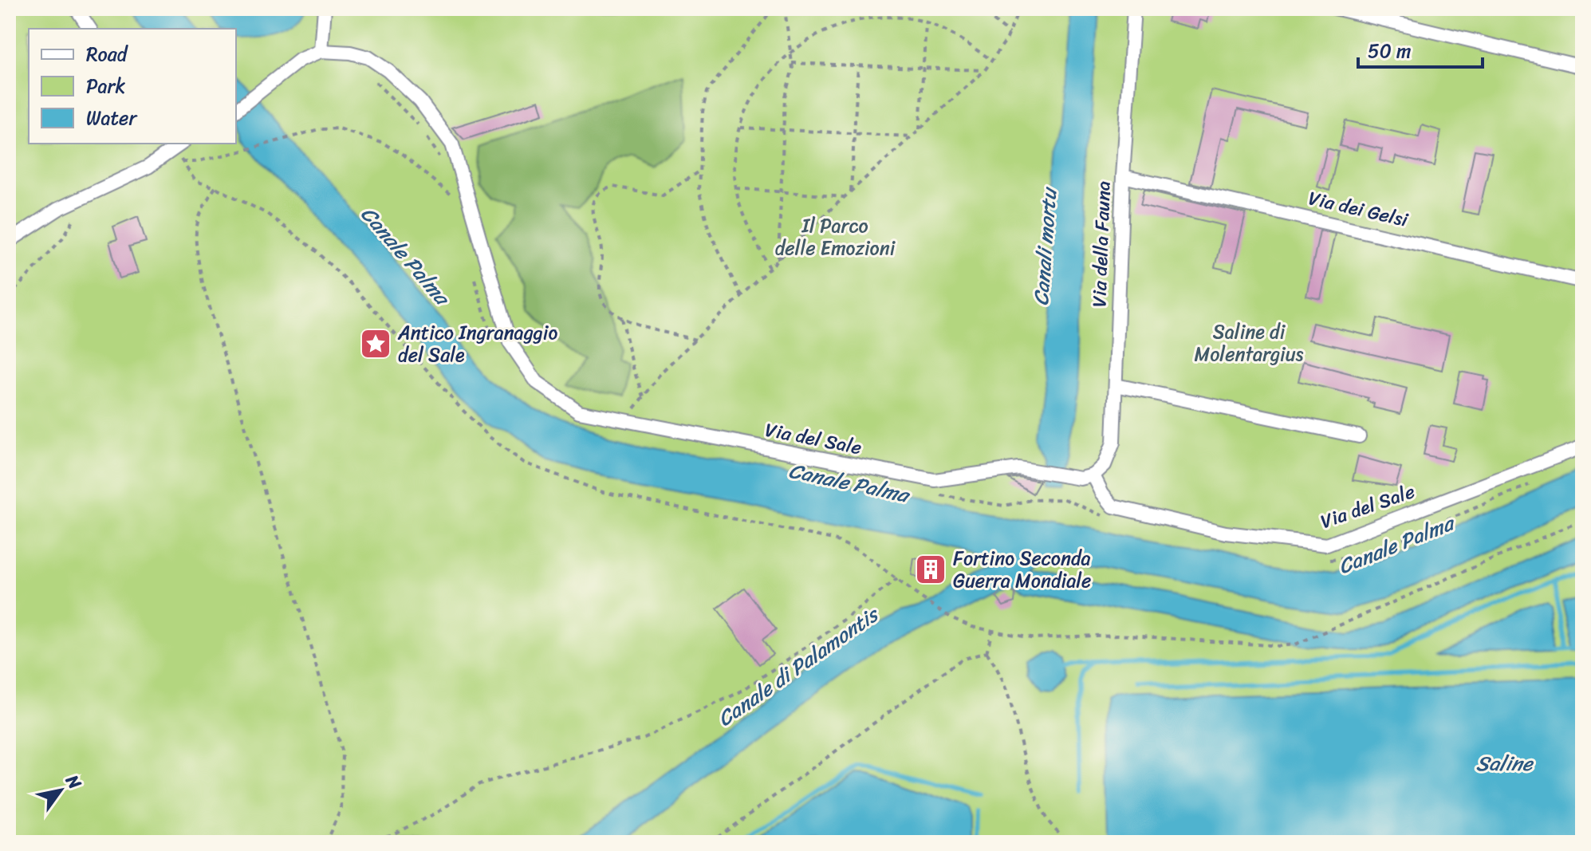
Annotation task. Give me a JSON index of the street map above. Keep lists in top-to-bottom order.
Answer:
{
  "streets": {
    "street": ["Via dei Gelsi", "Via della Fauna", "Via del Sale"]
  },
  "crossings": [
    ["Via dei Gelsi", "Via della Fauna"],
    ["Via della Fauna", "Via del Sale"]
  ],
  "water": [
    "Canali mortu",
    "Canale Palma",
    "Canale di Palamontis",
    "Saline"
  ],
  "parks": ["Il Parco delle Emozioni", "Saline di Molentargius"],
  "places": {
    "place": ["Antico Ingranaggio del Sale"],
    "building": ["Fortino Seconda Guerra Mondiale"]
  },
  "legend": ["Road", "Park", "Water"],
  "scale_bar": "50 m",
  "north": "top right"
}
